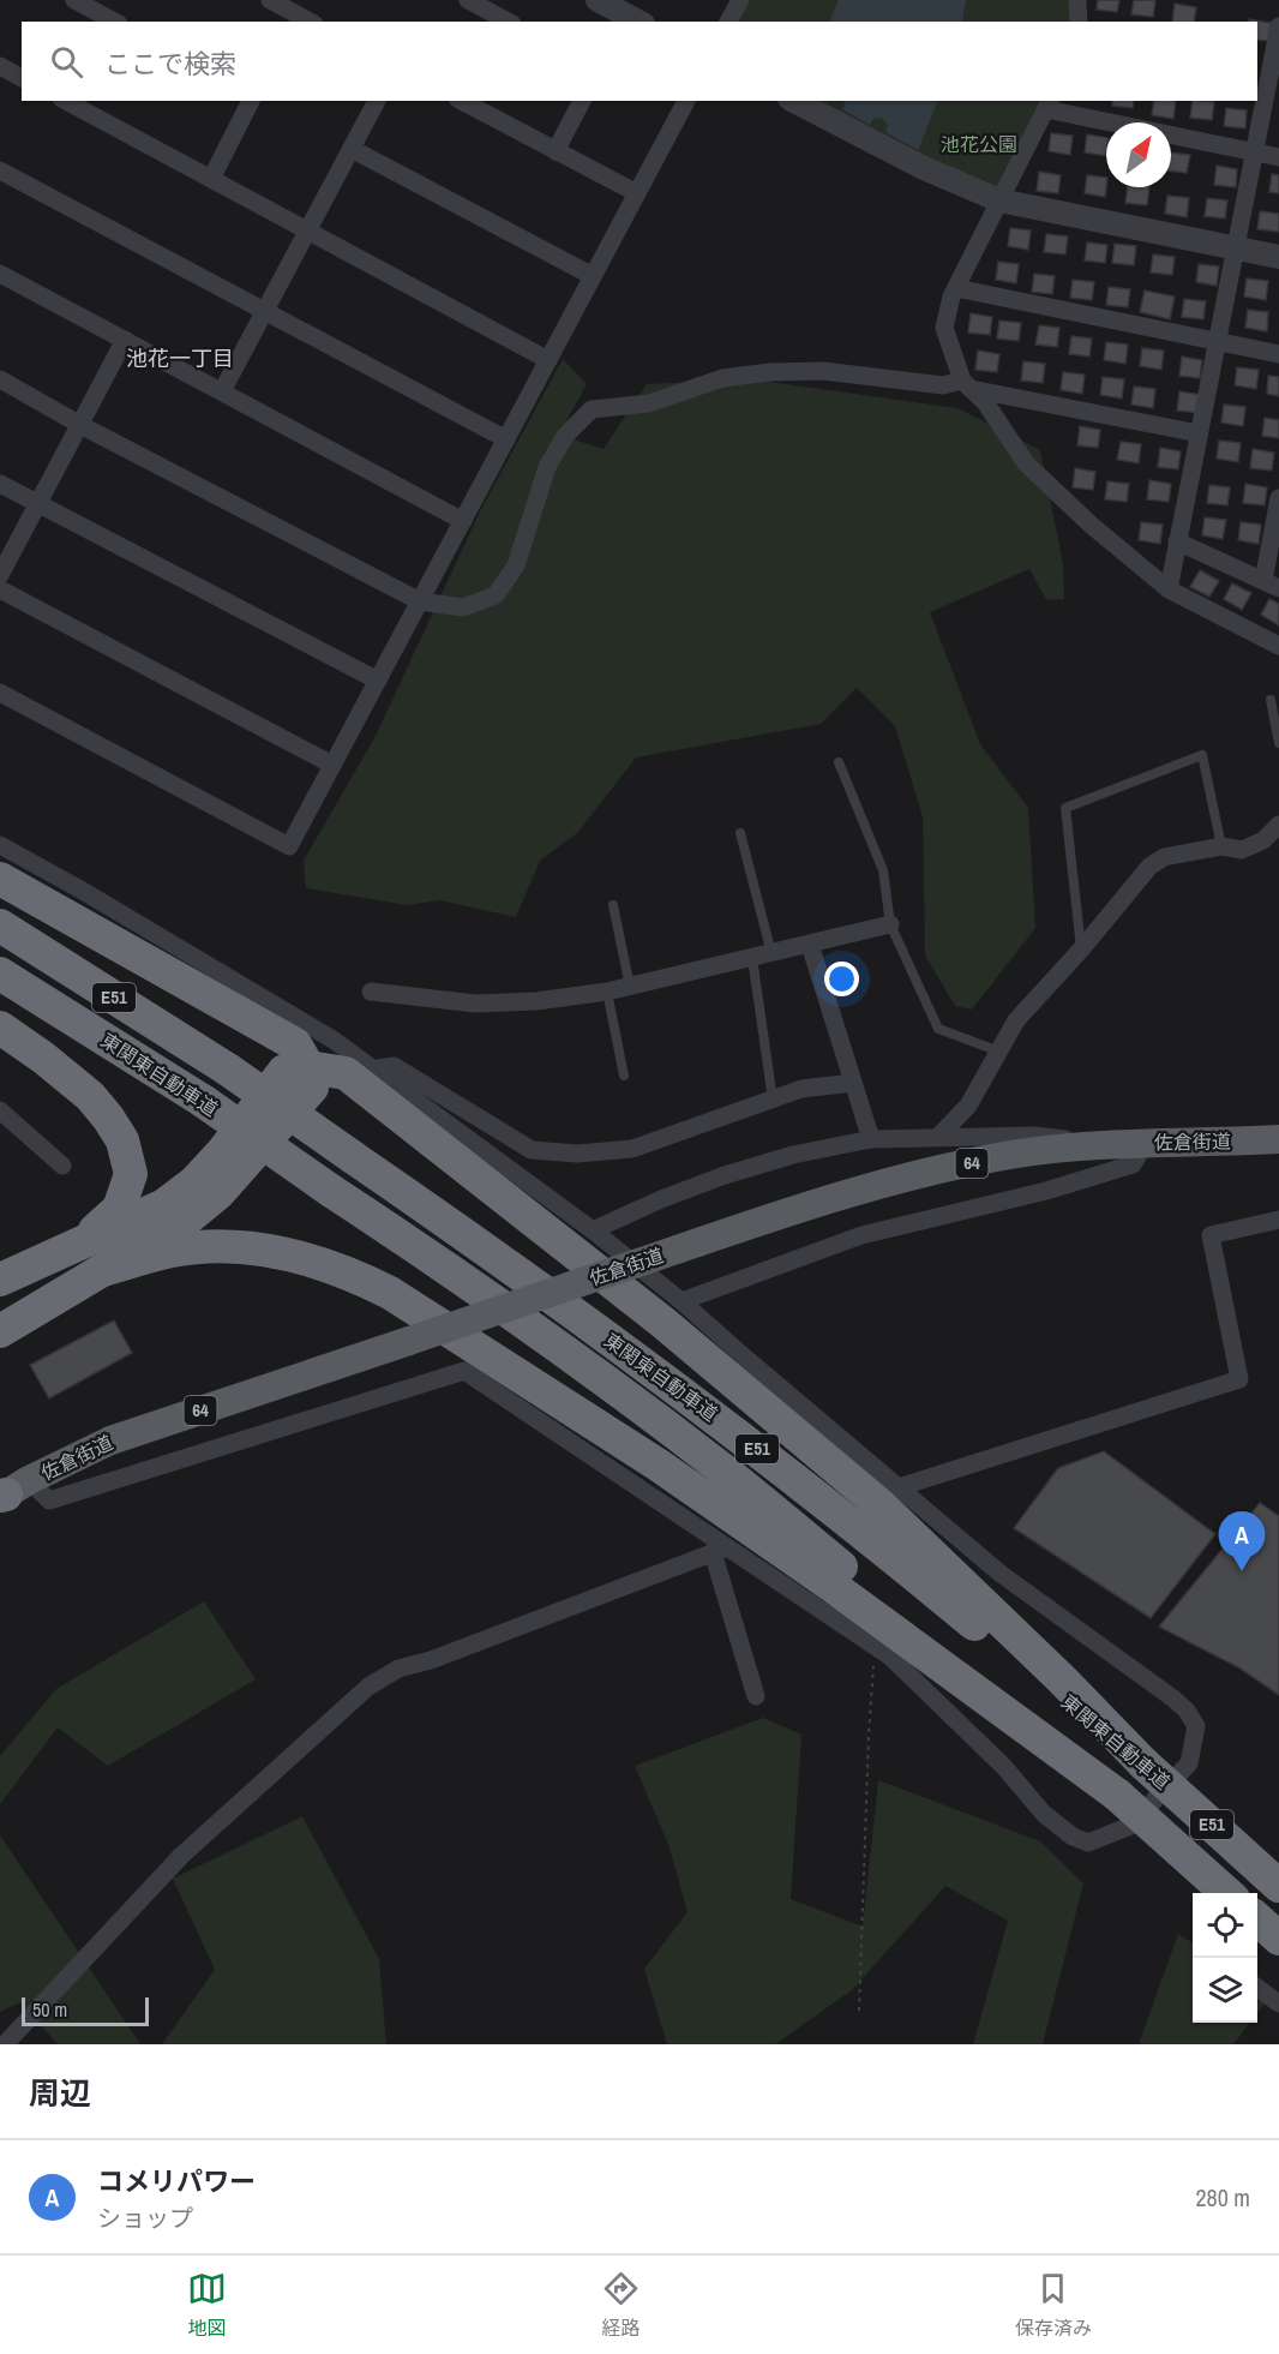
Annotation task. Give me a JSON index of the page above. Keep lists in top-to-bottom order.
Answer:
{
  "streets": {
    "highway": ["E51", "東関東自動車道"],
    "main road": ["佐倉街道", "64"]
  },
  "districts": ["池花一丁目"],
  "parks": ["池花公園"],
  "scale_bar": "50 m",
  "north": "top right",
  "page": {
    "search": "ここで検索",
    "pins": "A",
    "scale": "50 m",
    "heading": "周辺",
    "list": [
      {
        "mark": "A",
        "name": "コメリパワー",
        "note": "ショップ",
        "value": "280 m"
      }
    ],
    "nav": ["地図", "経路", "保存済み"]
  }
}
